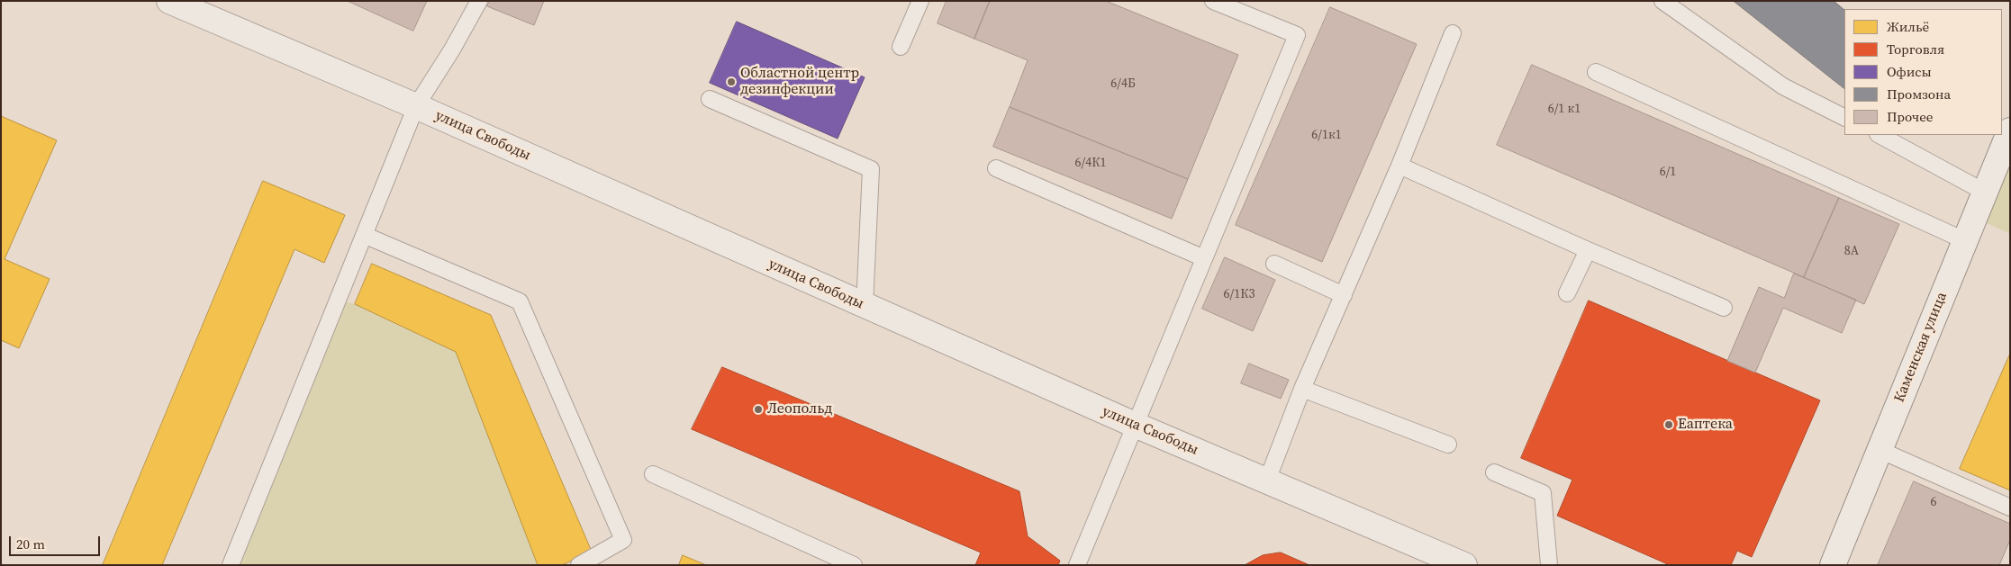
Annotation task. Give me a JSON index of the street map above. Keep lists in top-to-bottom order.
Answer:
{
  "streets": {
    "street": ["улица Свободы", "Каменская улица"]
  },
  "places": ["Областной центр дезинфекции", "Леопольд", "Еаптека"],
  "house_numbers": [
    "6/4Б",
    "6/1 к1",
    "6/1к1",
    "6/4К1",
    "6/1",
    "8А",
    "6/1К3",
    "6"
  ],
  "legend": [
    "Жильё",
    "Торговля",
    "Офисы",
    "Промзона",
    "Прочее"
  ],
  "scale_bar": "20 m"
}
